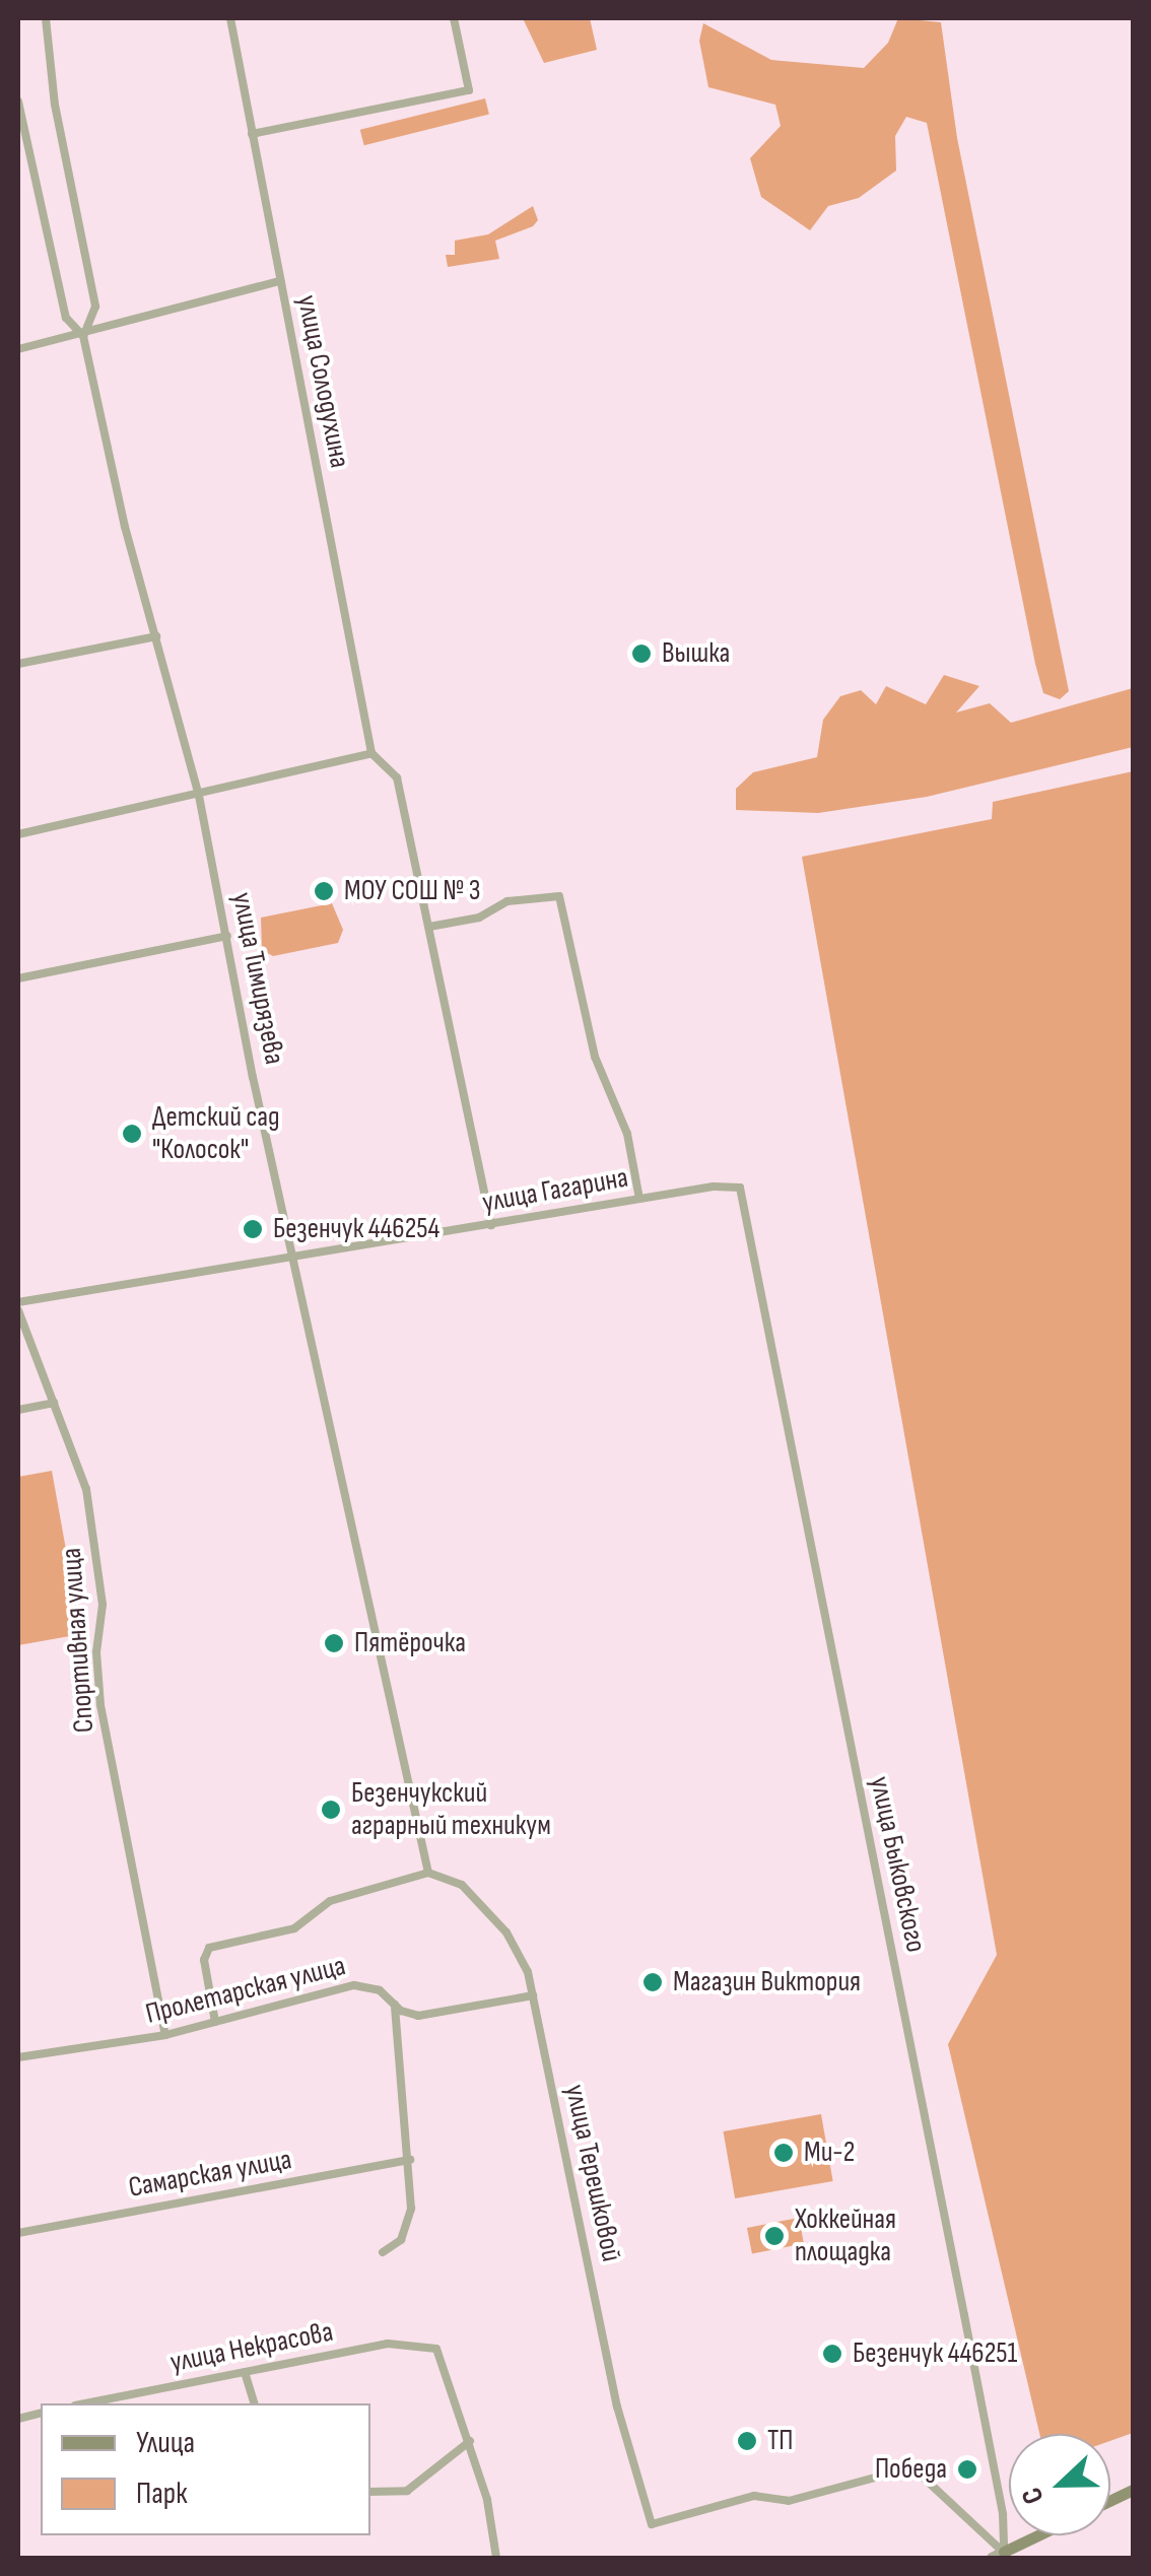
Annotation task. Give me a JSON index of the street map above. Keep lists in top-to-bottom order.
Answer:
{
  "streets": {
    "street": [
      "улица Солодухина",
      "улица Тимирязева",
      "улица Гагарина",
      "Спортивная улица",
      "улица Быковского",
      "Пролетарская улица",
      "улица Терешковой",
      "Самарская улица",
      "улица Некрасова"
    ]
  },
  "crossings": [
    ["улица Тимирязева", "улица Гагарина"],
    ["улица Тимирязева", "улица Терешковой"],
    ["улица Гагарина", "улица Быковского"],
    ["Спортивная улица", "Пролетарская улица"],
    ["улица Быковского", "улица Терешковой"],
    ["Пролетарская улица", "улица Терешковой"]
  ],
  "places": [
    "Вышка",
    "МОУ СОШ № 3",
    "Детский сад \"Колосок\"",
    "Безенчук 446254",
    "Пятёрочка",
    "Безенчукский аграрный техникум",
    "Магазин Виктория",
    "Ми-2",
    "Хоккейная площадка",
    "Безенчук 446251",
    "ТП",
    "Победа"
  ],
  "legend": ["Улица", "Парк"],
  "north": "left"
}
